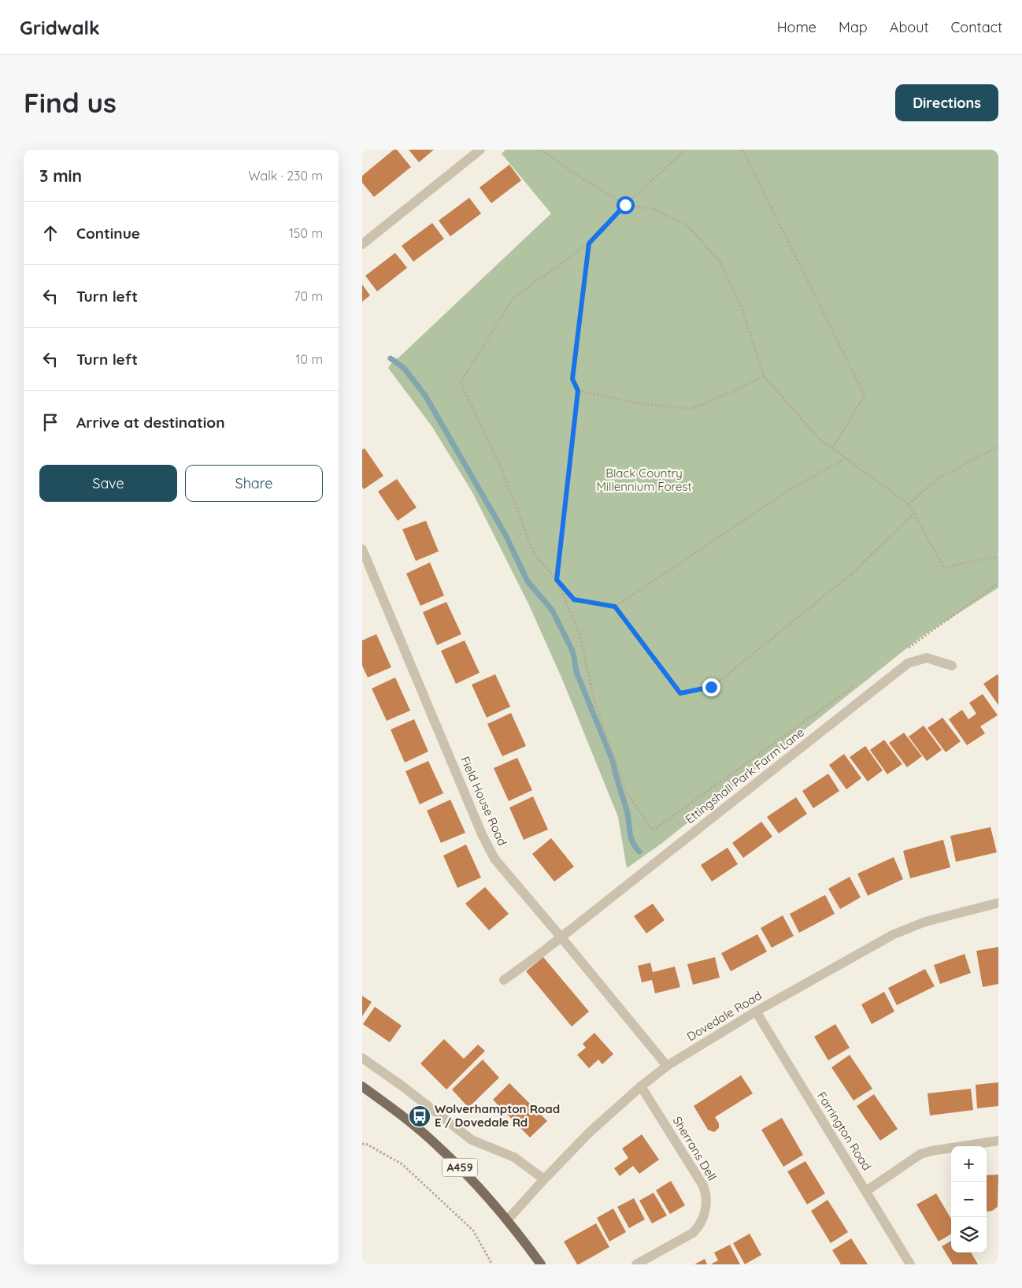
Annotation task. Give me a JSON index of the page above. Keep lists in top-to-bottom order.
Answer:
{
  "streets": {
    "main road": ["A459"],
    "street": [
      "Ettingshall Park Farm Lane",
      "Field House Road",
      "Dovedale Road",
      "Farrington Road",
      "Sherrans Dell"
    ]
  },
  "crossings": [
    ["Ettingshall Park Farm Lane", "Field House Road"],
    ["Field House Road", "Dovedale Road"],
    ["Dovedale Road", "Farrington Road"],
    ["Dovedale Road", "Sherrans Dell"],
    ["Dovedale Road", "A459"]
  ],
  "parks": ["Black Country Millennium Forest"],
  "places": {
    "bus stop": ["Wolverhampton Road E / Dovedale Rd"]
  },
  "page": {
    "header": "Gridwalk",
    "nav": [
      "Home",
      "Map",
      "About",
      "Contact"
    ],
    "buttons": [
      "Directions",
      ["Save", "Share"]
    ],
    "title": "Find us",
    "heading": ["3 min", "Walk · 230 m"],
    "list": [
      ["Continue", "150 m"],
      ["Turn left", "70 m"],
      ["Turn left", "10 m"],
      "Arrive at destination"
    ],
    "map_buttons": ["+", "−"]
  }
}
